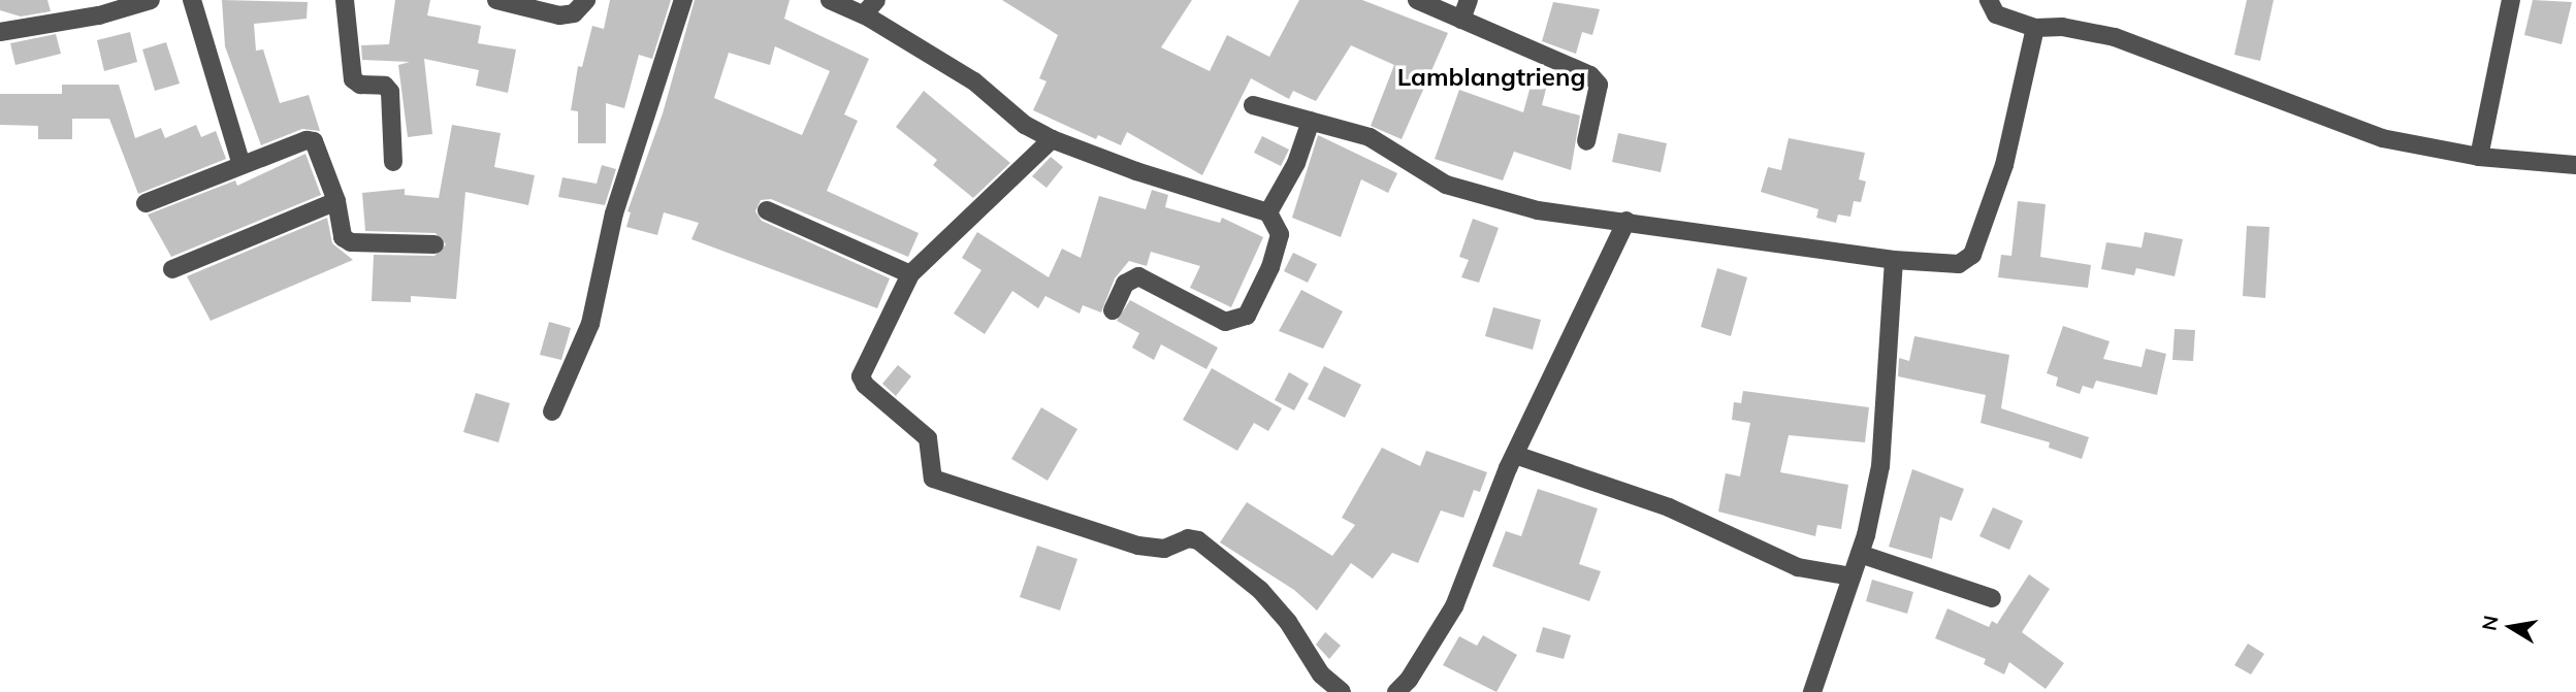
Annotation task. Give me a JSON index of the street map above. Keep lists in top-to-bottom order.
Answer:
{
  "districts": ["Lamblangtrieng"],
  "north": "left"
}
